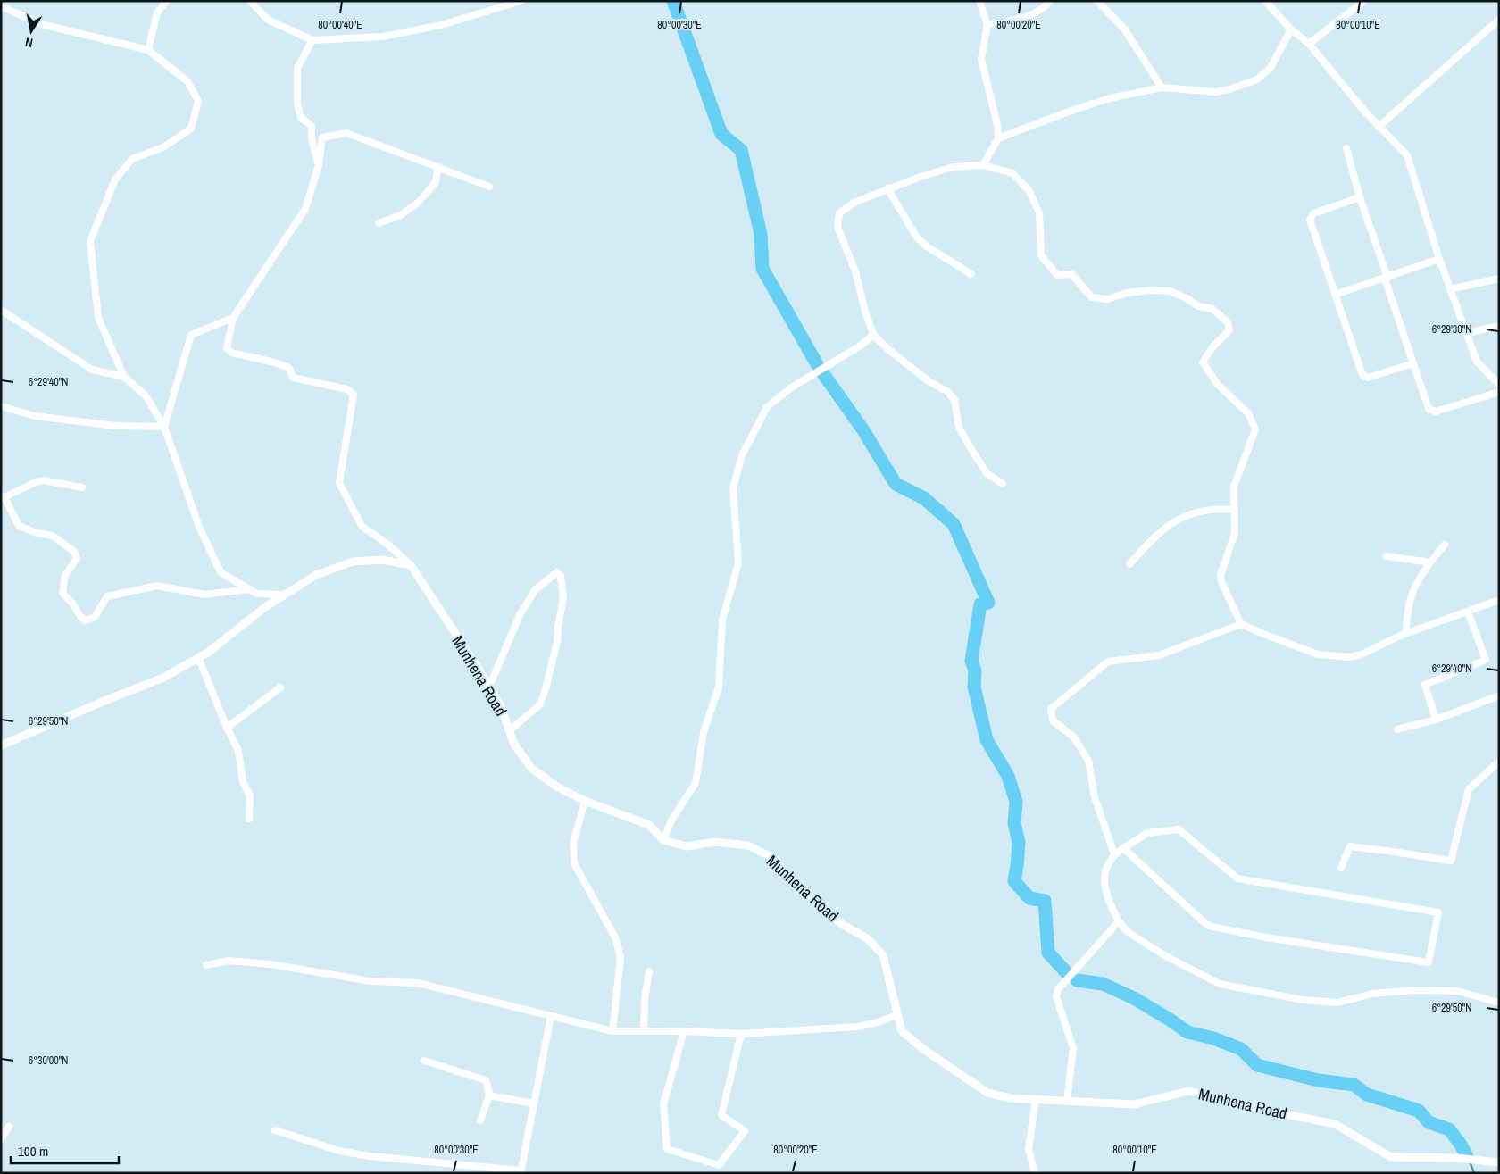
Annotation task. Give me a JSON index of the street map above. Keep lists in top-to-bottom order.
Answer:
{
  "streets": {
    "street": ["Munhena Road"]
  },
  "scale_bar": "100 m",
  "north": "bottom",
  "coordinates": [
    "80°00'40\"E",
    "80°00'30\"E",
    "80°00'20\"E",
    "80°00'10\"E",
    "6°29'30\"N",
    "6°29'40\"N",
    "6°29'50\"N",
    "6°30'00\"N"
  ]
}
